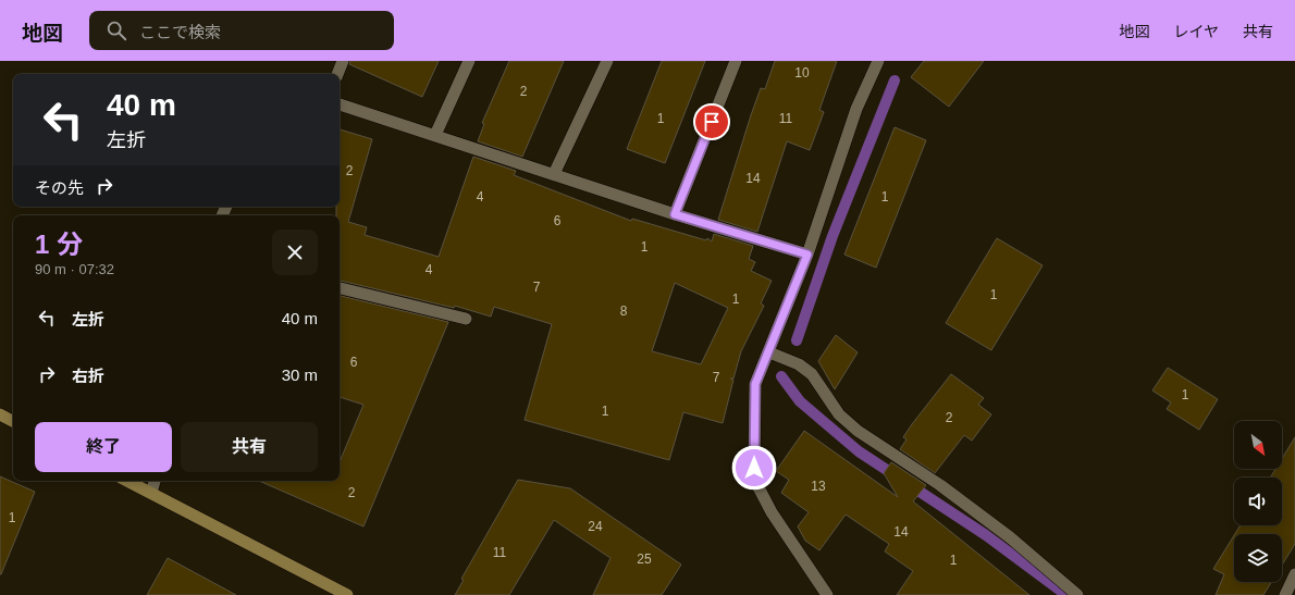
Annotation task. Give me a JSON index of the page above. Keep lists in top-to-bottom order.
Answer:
{
  "house_numbers": [
    "10",
    "2",
    "1",
    "11",
    "2",
    "14",
    "4",
    "1",
    "6",
    "1",
    "4",
    "7",
    "1",
    "1",
    "8",
    "6",
    "7",
    "1",
    "1",
    "2",
    "13",
    "2",
    "1",
    "24",
    "14",
    "11",
    "25",
    "1"
  ],
  "north": "bottom right",
  "page": {
    "header": "地図",
    "search": "ここで検索",
    "nav": ["地図", "レイヤ", "共有"],
    "turn": ["40 m", "左折"],
    "then": "その先",
    "heading": ["1 分", "90 m · 07:32"],
    "list": [
      {
        "name": "左折",
        "value": "40 m"
      },
      {
        "name": "右折",
        "value": "30 m"
      }
    ],
    "buttons": ["終了", "共有"]
  }
}
